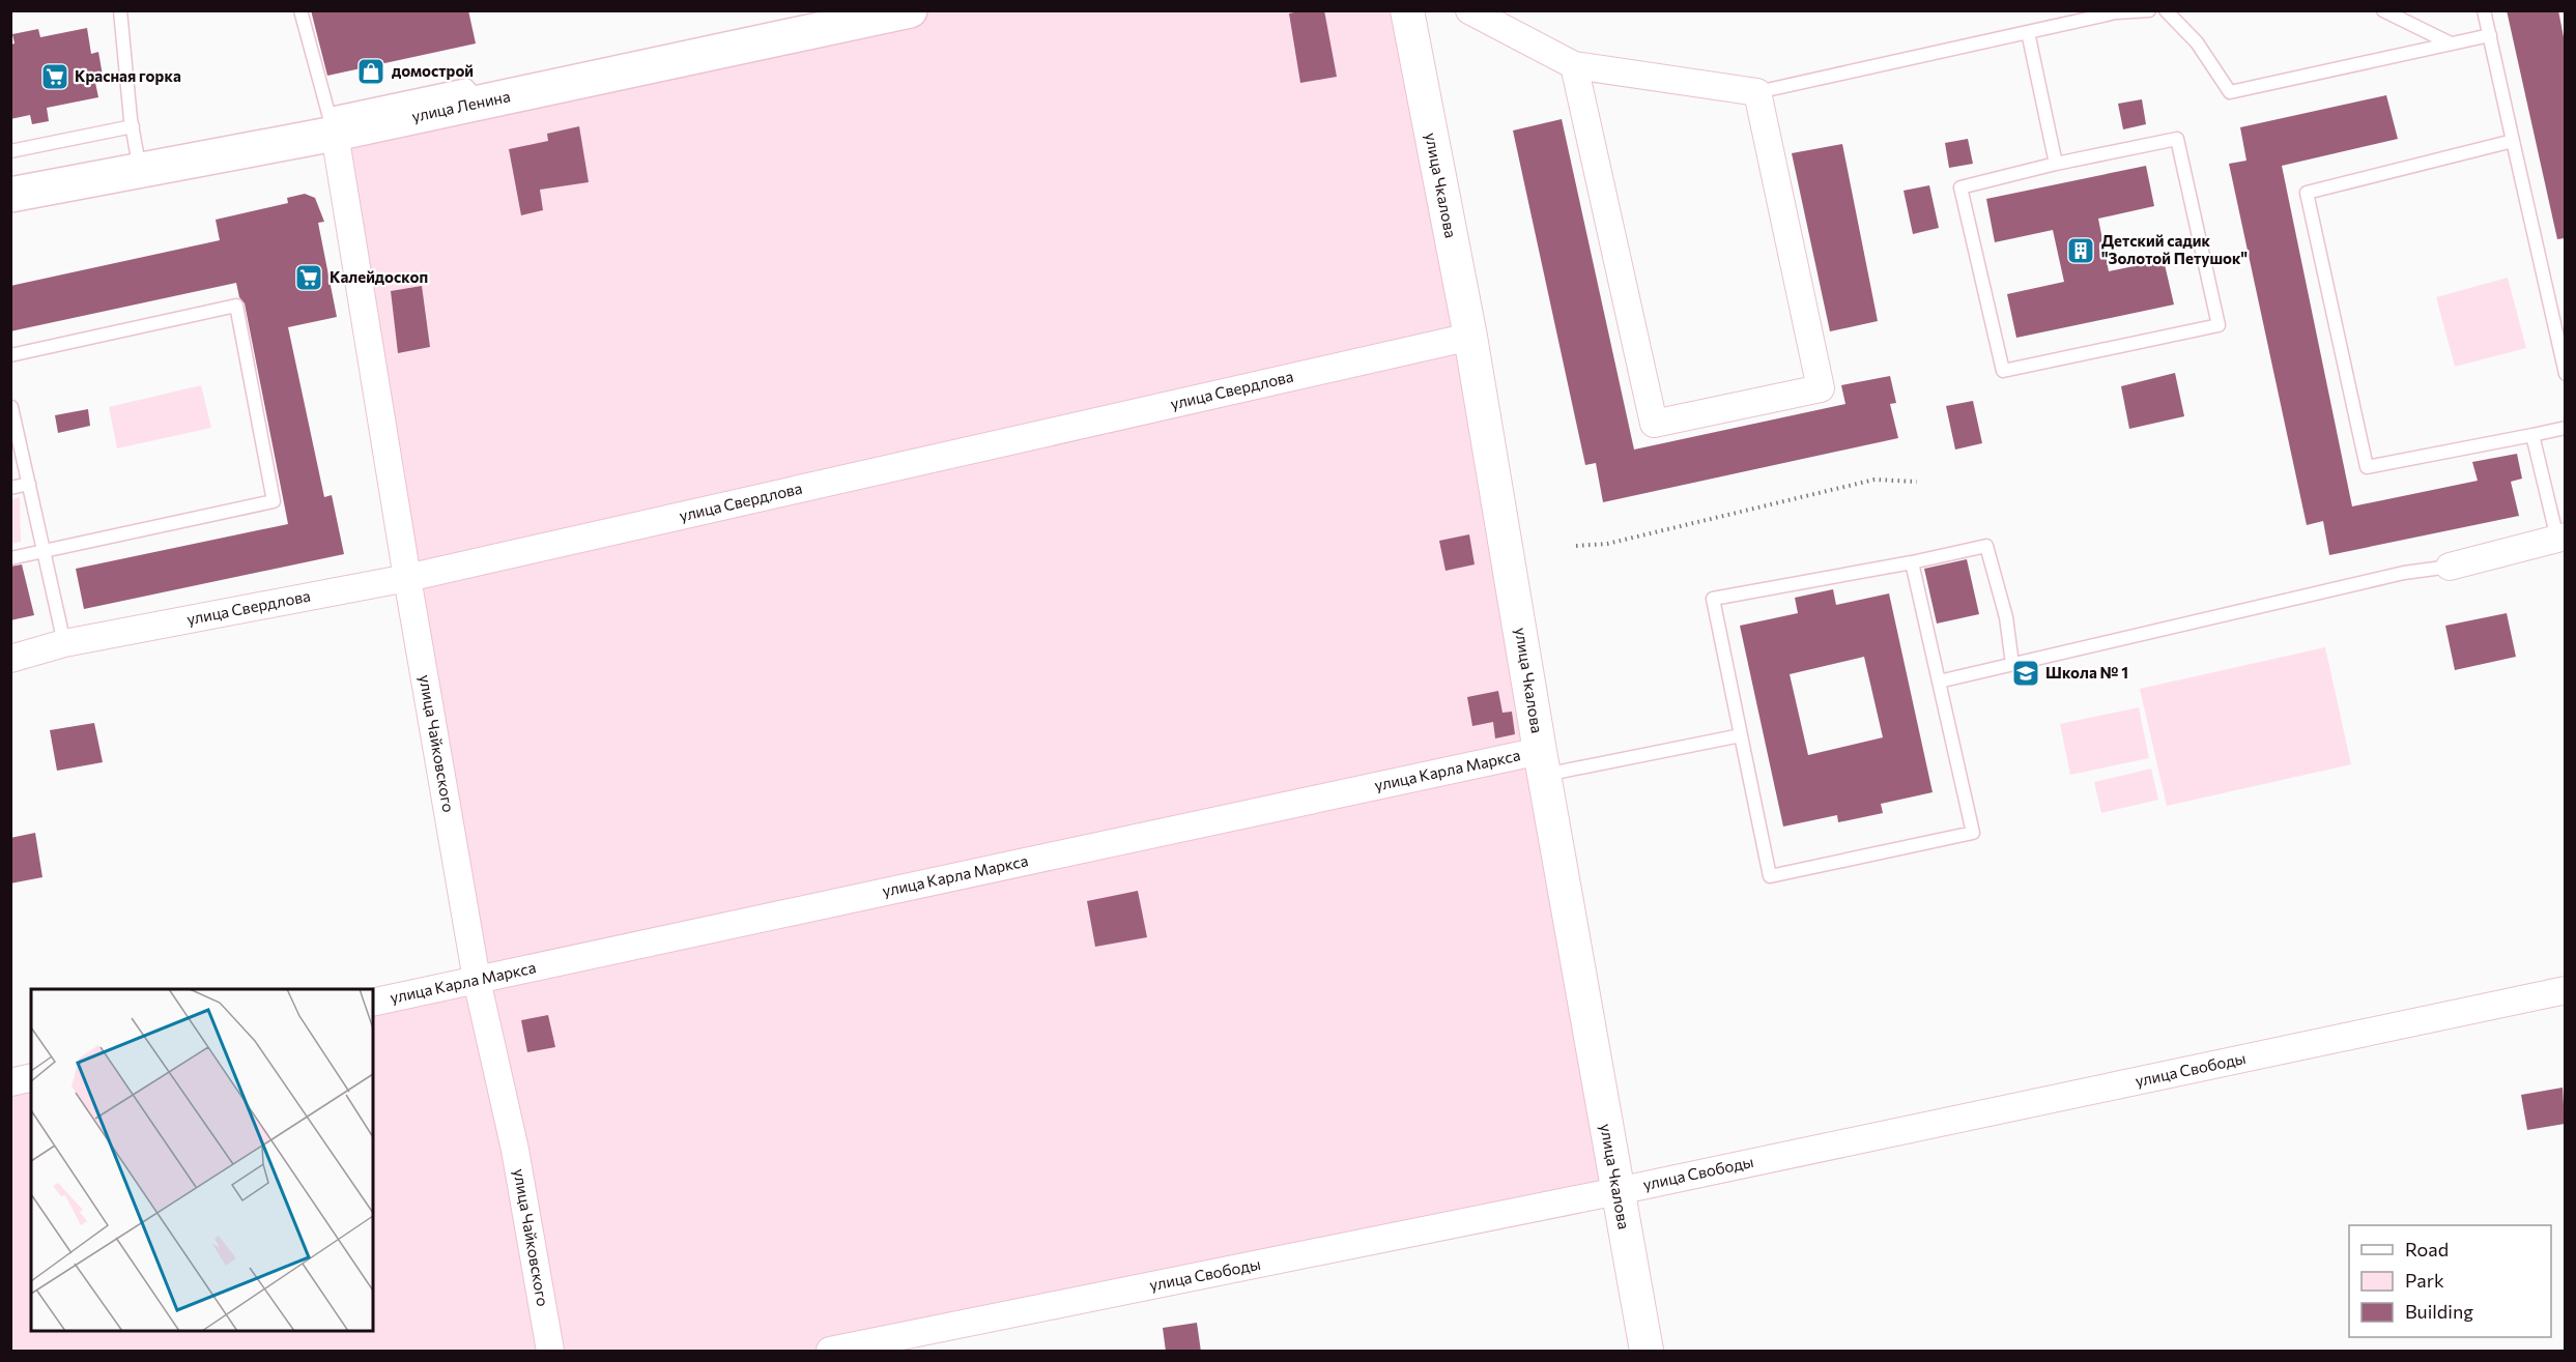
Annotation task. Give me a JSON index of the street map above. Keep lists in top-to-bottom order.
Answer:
{
  "streets": {
    "main road": ["улица Ленина"],
    "street": [
      "улица Чкалова",
      "улица Свердлова",
      "улица Чайковского",
      "улица Карла Маркса",
      "улица Свободы"
    ]
  },
  "crossings": [
    ["улица Ленина", "улица Чайковского"],
    ["улица Чкалова", "улица Свердлова"],
    ["улица Чкалова", "улица Карла Маркса"],
    ["улица Чкалова", "улица Свободы"],
    ["улица Свердлова", "улица Чайковского"],
    ["улица Чайковского", "улица Карла Маркса"]
  ],
  "places": {
    "shop": ["домострой"],
    "supermarket": ["Красная горка", "Калейдоскоп"],
    "building": ["Детский садик \"Золотой Петушок\""],
    "school or university": ["Школа № 1"]
  },
  "legend": ["Road", "Park", "Building"]
}
